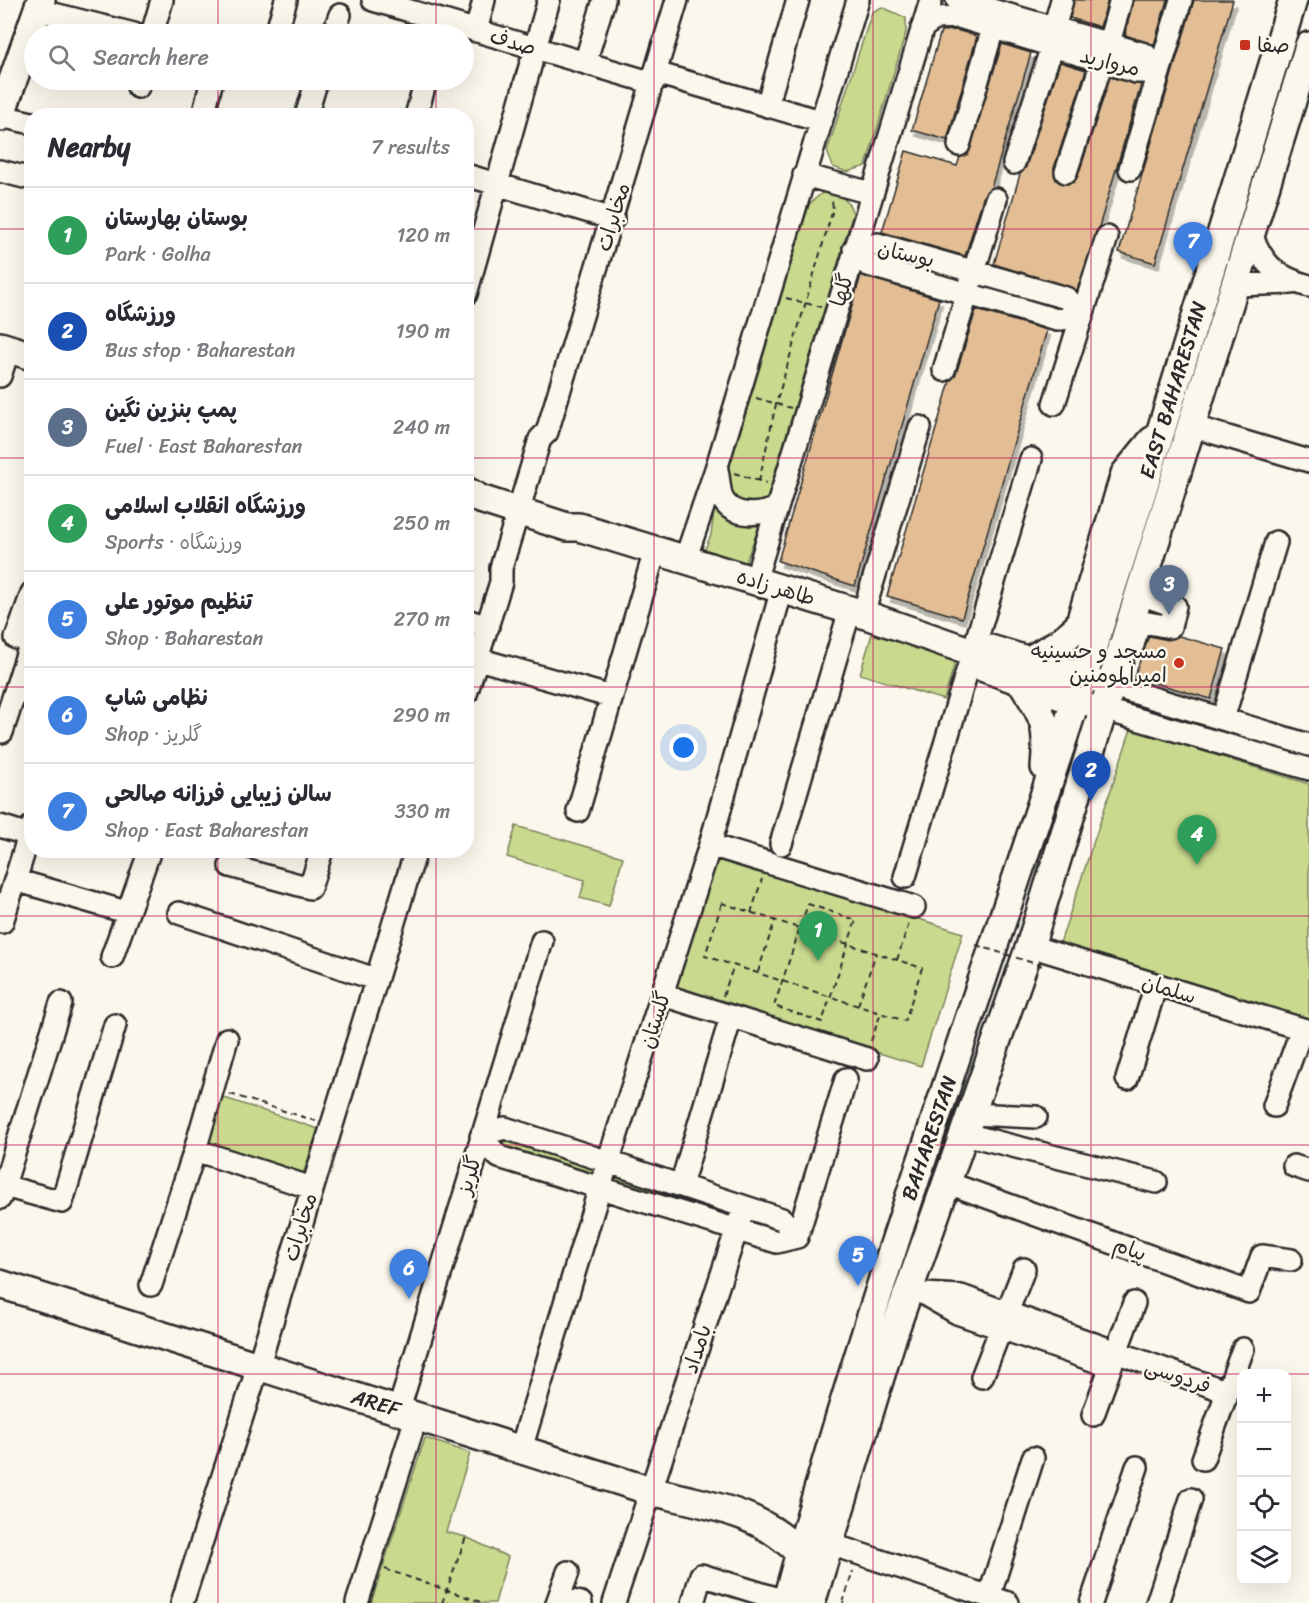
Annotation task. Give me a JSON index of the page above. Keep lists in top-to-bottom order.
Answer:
{
  "streets": {
    "main road": [
      "EAST BAHARESTAN",
      "طاهر زاده",
      "BAHARESTAN",
      "AREF"
    ],
    "street": [
      "صدف",
      "مروارید",
      "مخابرات",
      "بوستان",
      "گلها",
      "سلمان",
      "گلستان",
      "گلریز",
      "پیام",
      "بامداد",
      "فردوسی"
    ]
  },
  "crossings": [
    ["صدف", "مخابرات"],
    ["مروارید", "گلها"],
    ["مخابرات", "طاهر زاده"],
    ["مخابرات", "AREF"],
    ["بوستان", "گلها"],
    ["گلها", "طاهر زاده"],
    ["EAST BAHARESTAN", "طاهر زاده"],
    ["EAST BAHARESTAN", "BAHARESTAN"],
    ["طاهر زاده", "گلستان"],
    ["طاهر زاده", "BAHARESTAN"],
    ["سلمان", "BAHARESTAN"],
    ["گلستان", "AREF"],
    ["BAHARESTAN", "پیام"],
    ["BAHARESTAN", "فردوسی"],
    ["گلریز", "AREF"],
    ["بامداد", "AREF"]
  ],
  "places": {
    "transit": ["صفا"],
    "other": ["مسجد و حسینیه امیرالمومنین"]
  },
  "page": {
    "search": "Search here",
    "heading": ["Nearby", "7 results"],
    "list": [
      {
        "mark": "1",
        "name": "بوستان بهارستان",
        "note": "Park · Golha",
        "value": "120 m"
      },
      {
        "mark": "2",
        "name": "ورزشگاه",
        "note": "Bus stop · Baharestan",
        "value": "190 m"
      },
      {
        "mark": "3",
        "name": "پمپ بنزین نگین",
        "note": "Fuel · East Baharestan",
        "value": "240 m"
      },
      {
        "mark": "4",
        "name": "ورزشگاه انقلاب اسلامی",
        "note": "Sports · ورزشگاه",
        "value": "250 m"
      },
      {
        "mark": "5",
        "name": "تنظیم موتور علی",
        "note": "Shop · Baharestan",
        "value": "270 m"
      },
      {
        "mark": "6",
        "name": "نظامی شاپ",
        "note": "Shop · گلریز",
        "value": "290 m"
      },
      {
        "mark": "7",
        "name": "سالن زیبایی فرزانه صالحی",
        "note": "Shop · East Baharestan",
        "value": "330 m"
      }
    ],
    "pins": [
      "7",
      "3",
      "2",
      "4",
      "1",
      "5",
      "6"
    ],
    "map_buttons": ["+", "−"]
  }
}
